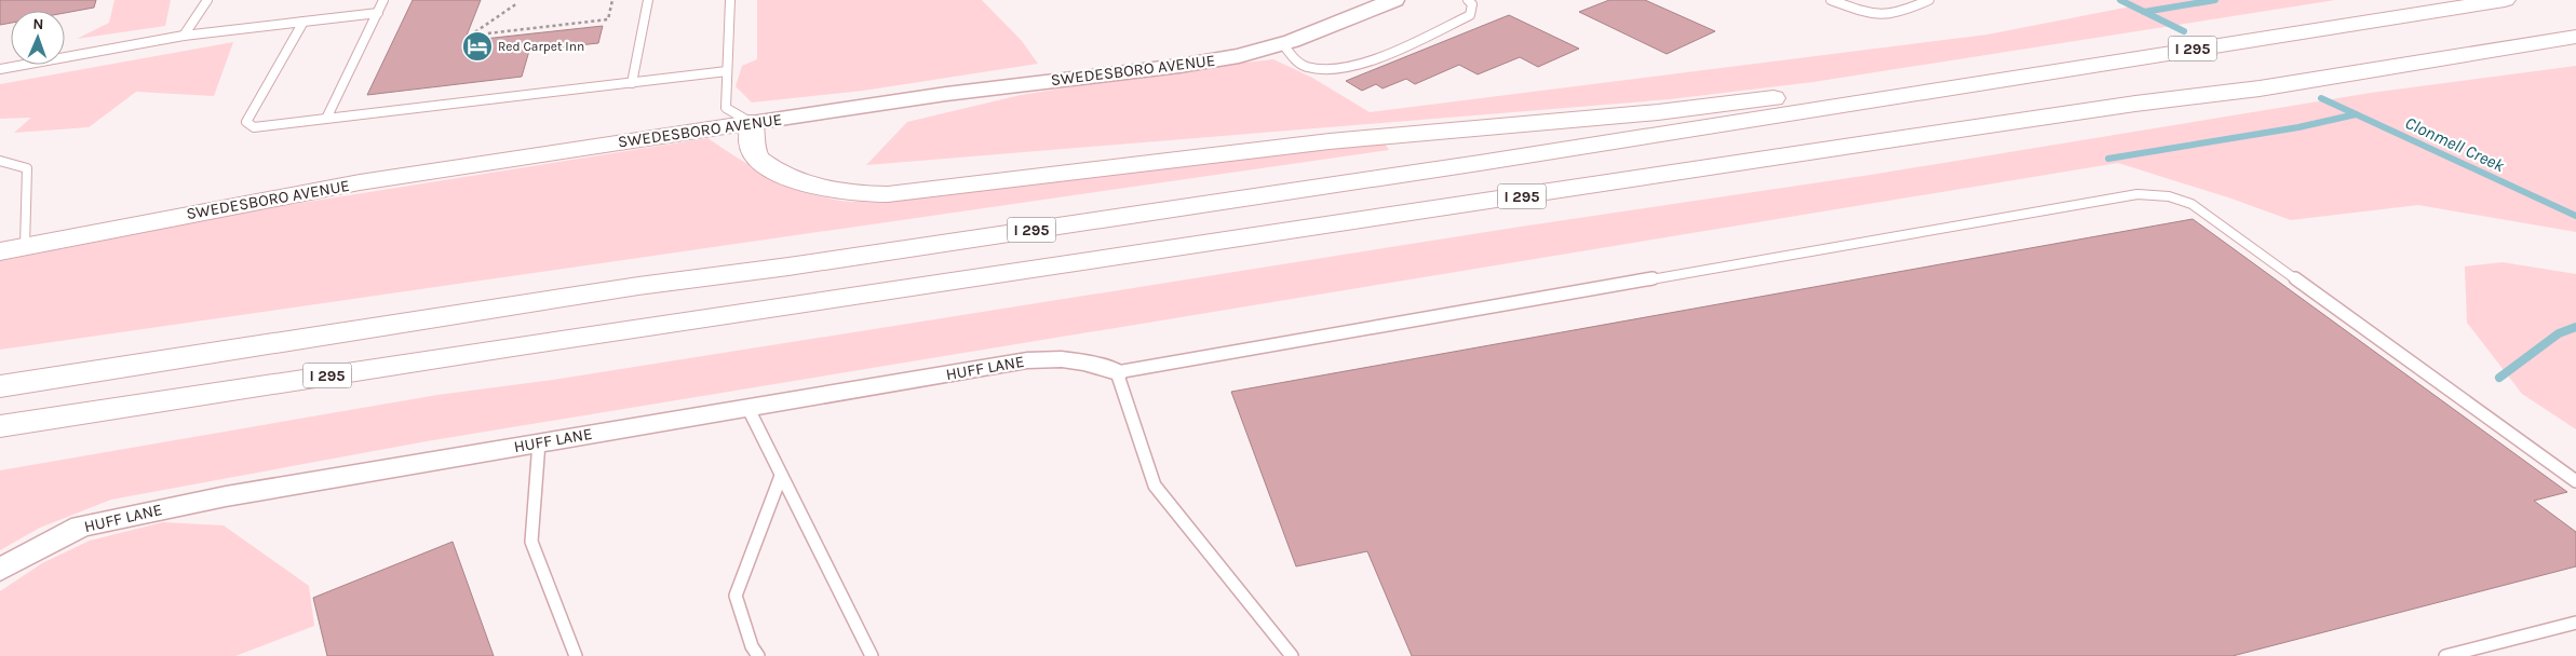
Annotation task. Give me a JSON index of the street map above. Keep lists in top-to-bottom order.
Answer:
{
  "streets": {
    "main road": ["I 295", "SWEDESBORO AVENUE"],
    "street": ["HUFF LANE"]
  },
  "water": ["Clonmell Creek"],
  "places": {
    "hotel": ["Red Carpet Inn"]
  },
  "north": "top"
}
